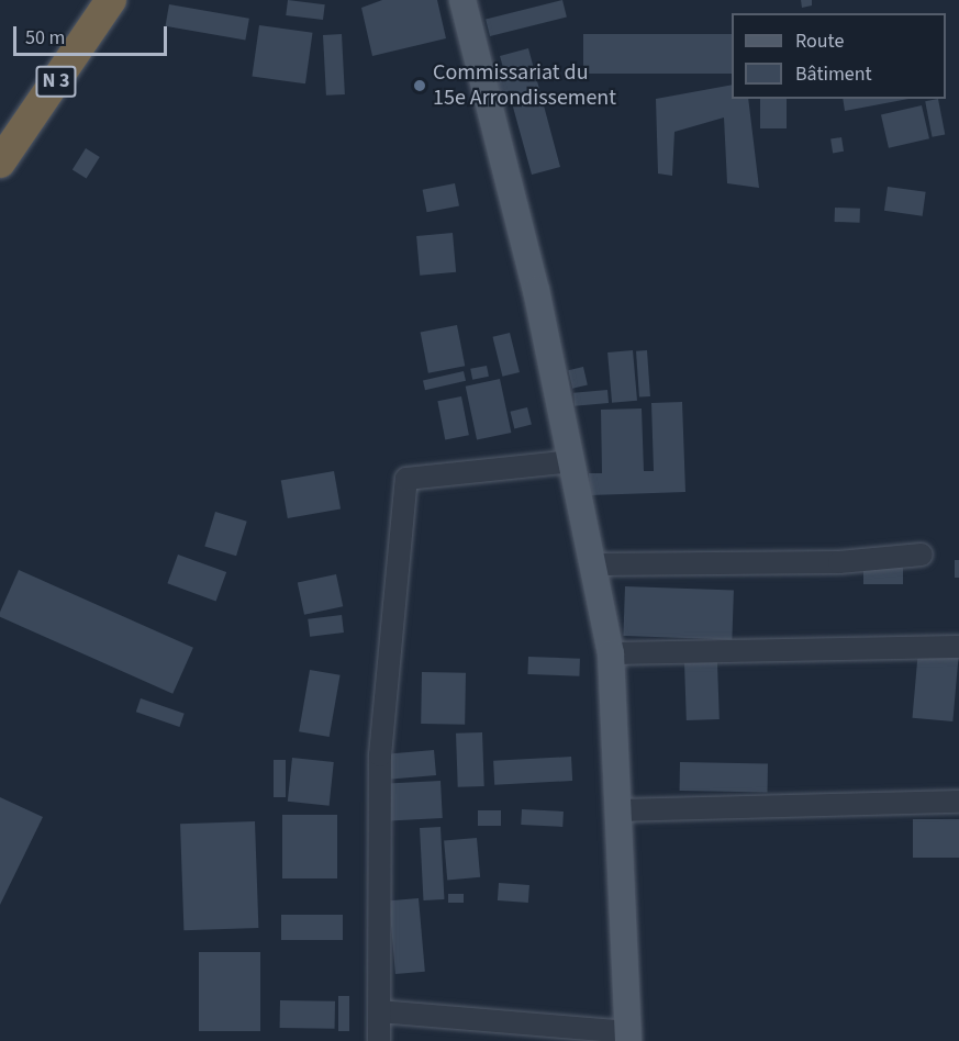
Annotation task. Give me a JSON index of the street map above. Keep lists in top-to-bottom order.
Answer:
{
  "streets": {
    "highway": ["N 3"]
  },
  "places": ["Commissariat du 15e Arrondissement"],
  "legend": ["Route", "Bâtiment"],
  "scale_bar": "50 m"
}
